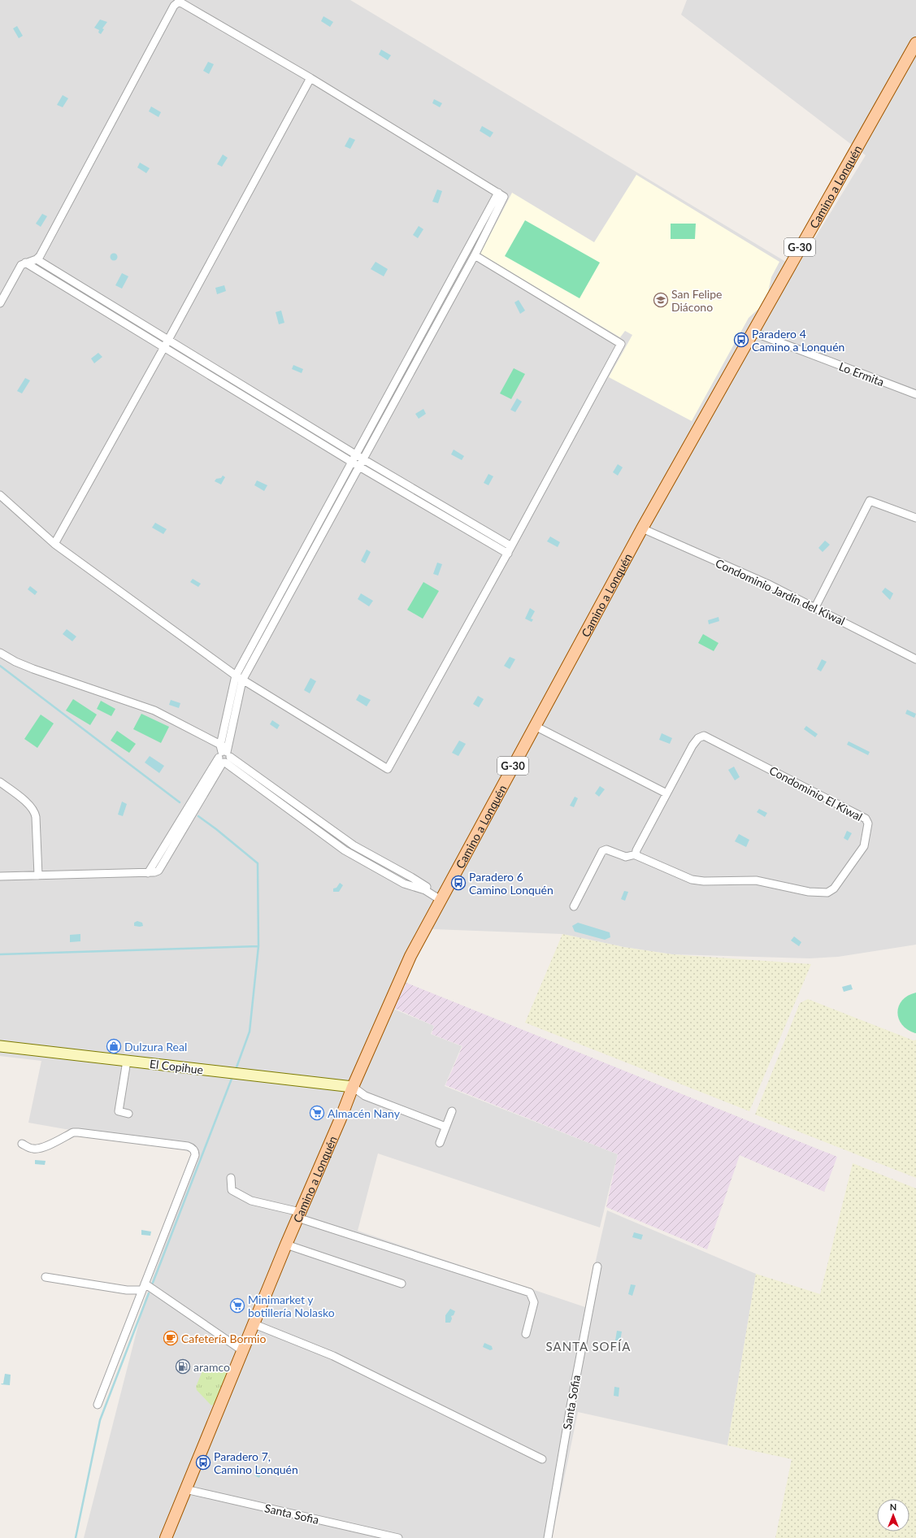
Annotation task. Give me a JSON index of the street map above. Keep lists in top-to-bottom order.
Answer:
{
  "streets": {
    "main road": ["Camino a Lonquén", "G-30", "El Copihue"],
    "street": [
      "Lo Ermita",
      "Condominio Jardín del Kiwal",
      "Condominio El Kiwal",
      "Santa Sofia"
    ]
  },
  "crossings": [
    ["Camino a Lonquén", "Lo Ermita"],
    ["Camino a Lonquén", "Condominio Jardín del Kiwal"],
    ["Camino a Lonquén", "El Copihue"],
    ["Camino a Lonquén", "Santa Sofia"]
  ],
  "districts": ["SANTA SOFÍA"],
  "places": {
    "school or university": ["San Felipe Diácono"],
    "bus stop": ["Paradero 4 Camino a Lonquén", "Paradero 6 Camino Lonquén", "Paradero 7, Camino Lonquén"],
    "shop": ["Dulzura Real"],
    "supermarket": ["Almacén Nany", "Minimarket y botillería Nolasko"],
    "cafe": ["Cafetería Bormio"],
    "fuel station": ["aramco"]
  },
  "north": "top"
}
